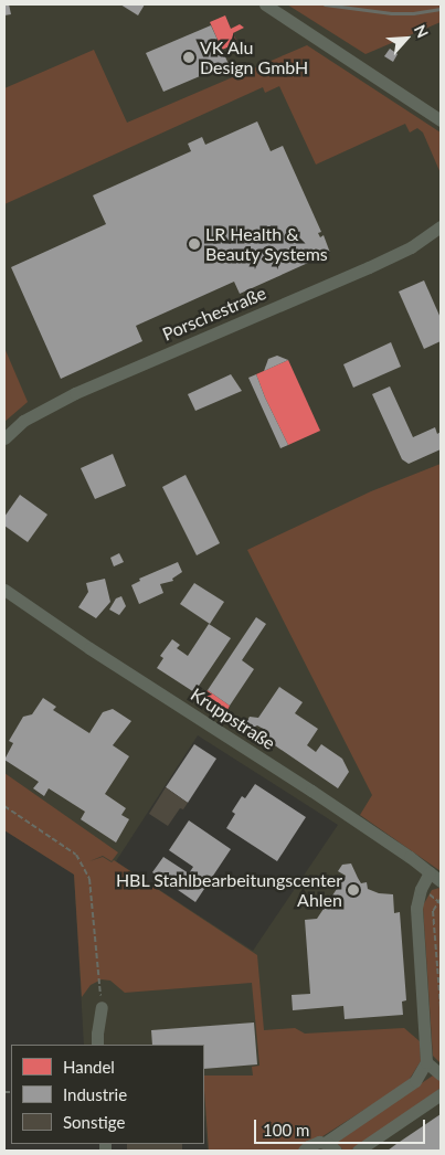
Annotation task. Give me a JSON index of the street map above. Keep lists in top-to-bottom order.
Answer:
{
  "streets": {
    "street": ["Porschestraße", "Kruppstraße"]
  },
  "places": ["VK Alu Design GmbH", "LR Health & Beauty Systems", "HBL Stahlbearbeitungscenter Ahlen"],
  "legend": ["Handel", "Industrie", "Sonstige"],
  "scale_bar": "100 m",
  "north": "top right"
}
